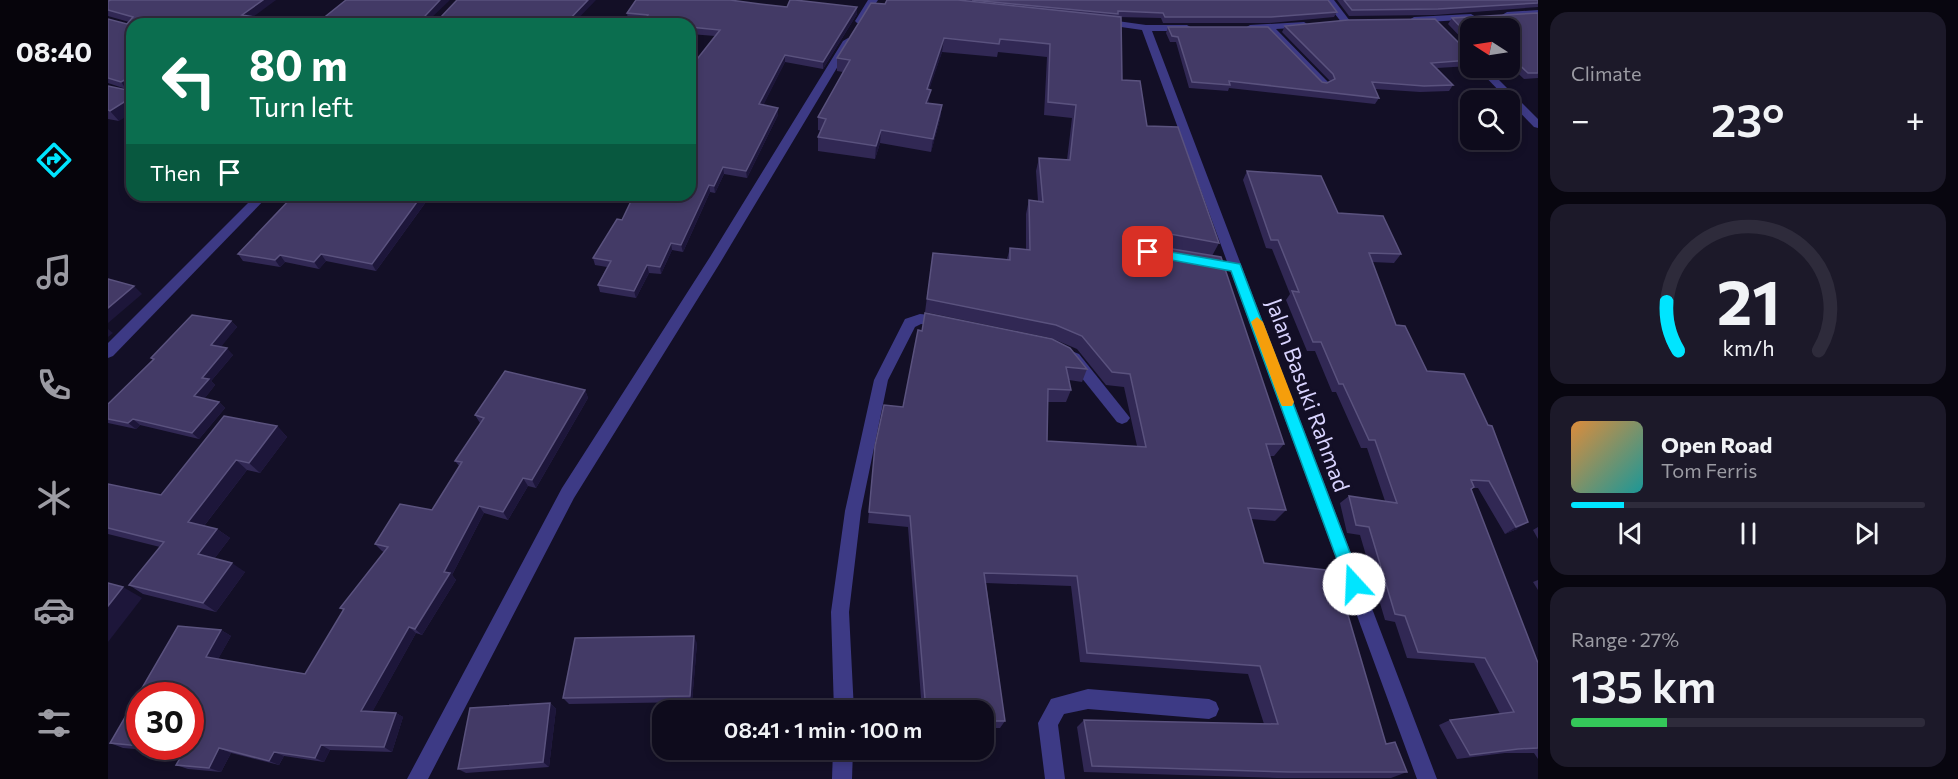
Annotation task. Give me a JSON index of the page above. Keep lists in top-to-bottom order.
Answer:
{
  "streets": {
    "street": ["Jalan Basuki Rahmad"]
  },
  "north": "left",
  "page": {
    "tabs": "08:40",
    "tile": [
      "Climate",
      ["Range · 27%", "135 km"]
    ],
    "turn": ["80 m", "Turn left"],
    "heat": ["−", "23°", "+"],
    "then": "Then",
    "song": ["Open Road", "Tom Ferris"],
    "limit": "30",
    "trip": "08:41 · 1 min · 100 m",
    "gauge": ["21", "km/h"]
  }
}
